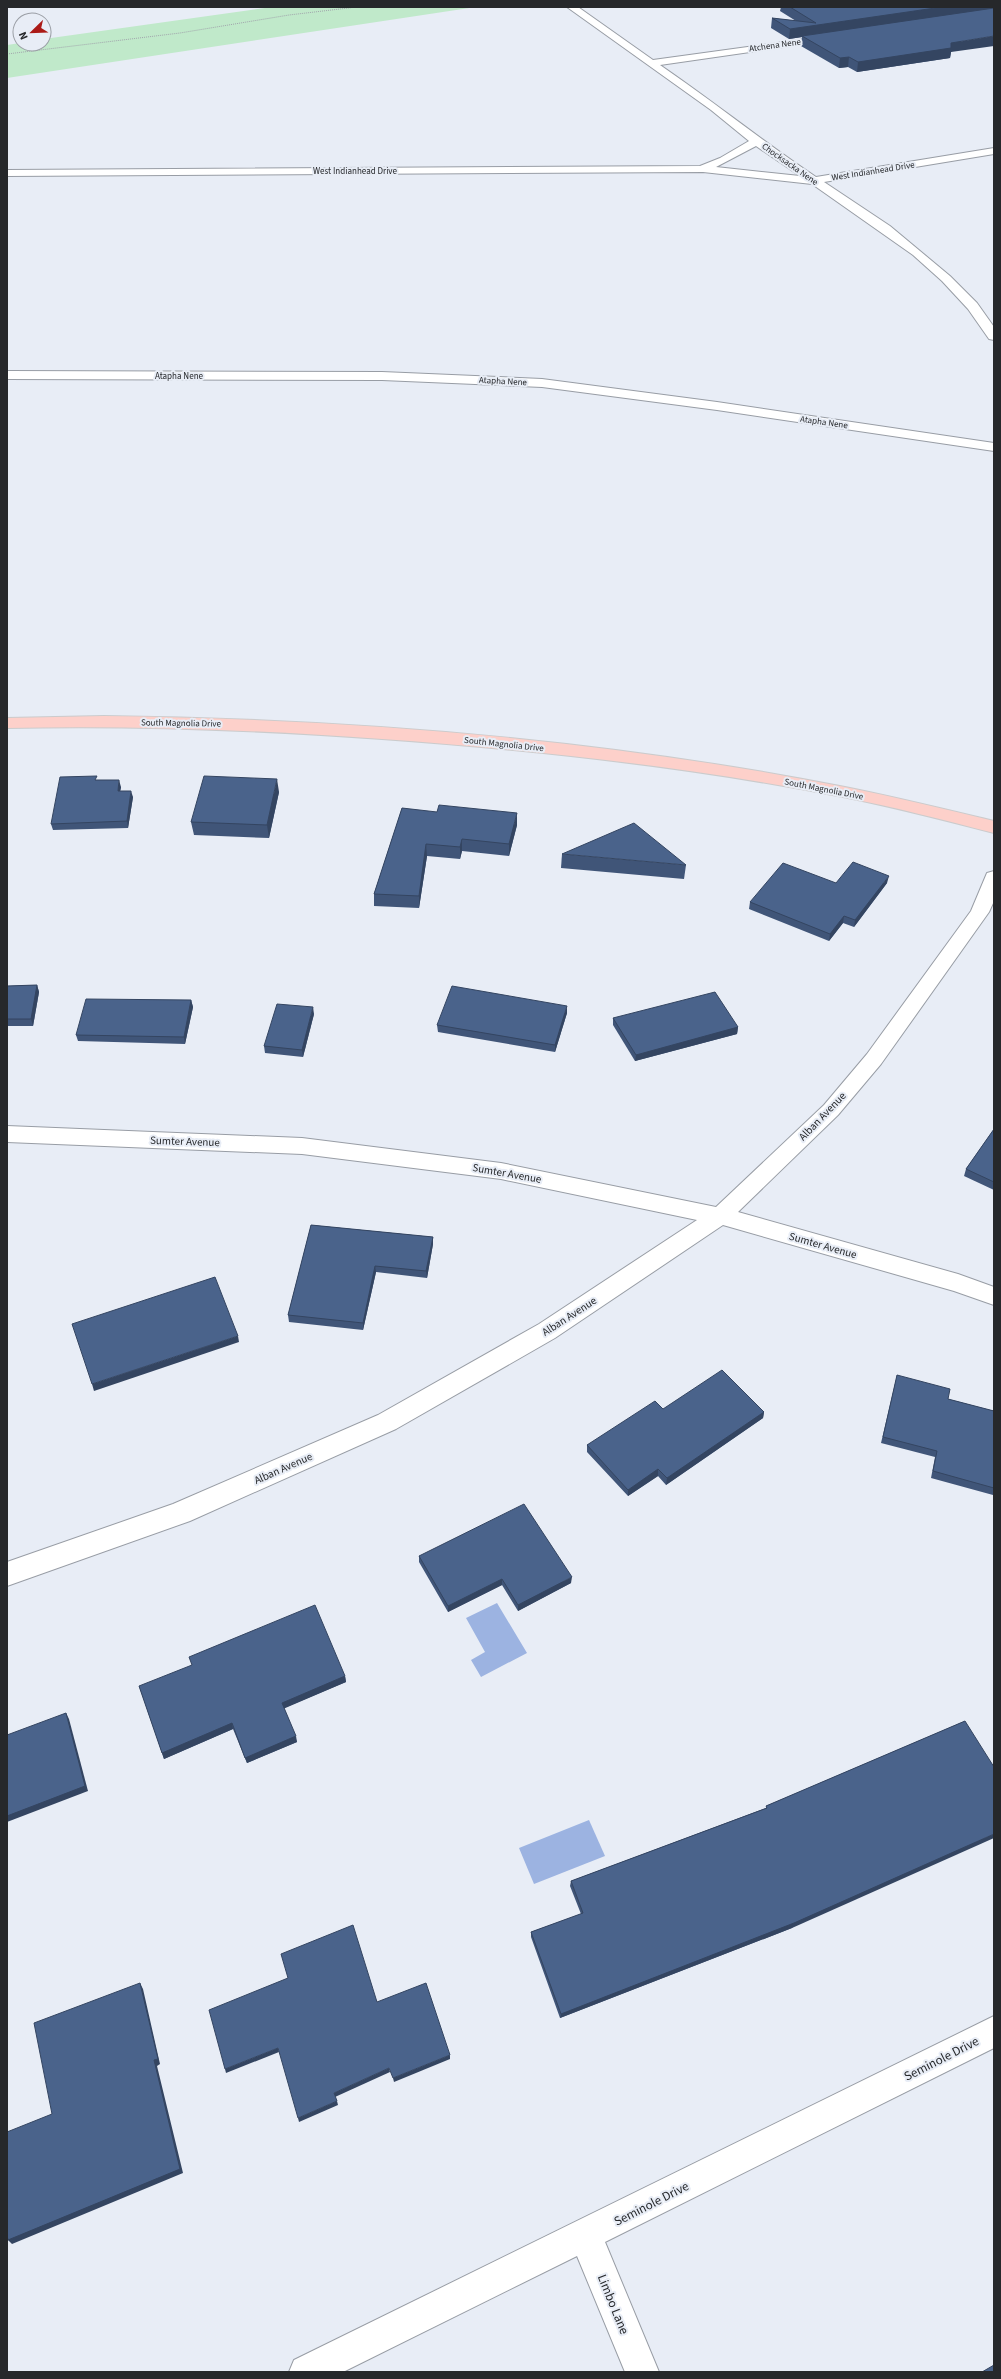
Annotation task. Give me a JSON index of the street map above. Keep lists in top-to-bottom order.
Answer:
{
  "streets": {
    "main road": ["South Magnolia Drive"],
    "street": [
      "Atchena Nene",
      "Chocksacka Nene",
      "West Indianhead Drive",
      "Atapha Nene",
      "Alban Avenue",
      "Sumter Avenue",
      "Seminole Drive",
      "Limbo Lane"
    ]
  },
  "crossings": [
    ["Atchena Nene", "Chocksacka Nene"],
    ["Chocksacka Nene", "West Indianhead Drive"],
    ["Alban Avenue", "Sumter Avenue"],
    ["Seminole Drive", "Limbo Lane"]
  ],
  "north": "bottom left"
}
